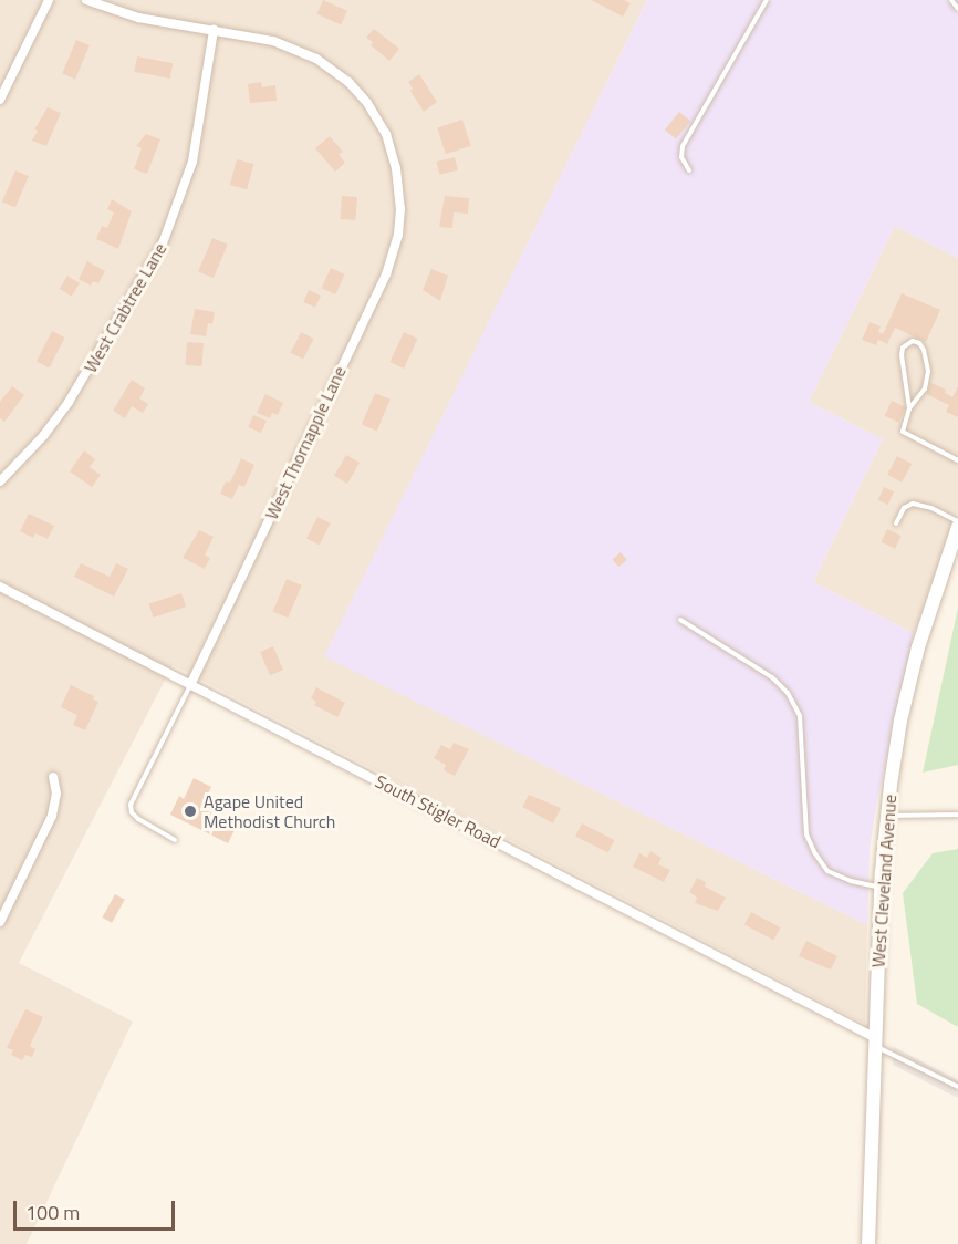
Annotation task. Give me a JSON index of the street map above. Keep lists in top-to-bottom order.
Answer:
{
  "streets": {
    "main road": ["West Cleveland Avenue"],
    "street": ["West Crabtree Lane", "West Thornapple Lane", "South Stigler Road"]
  },
  "crossings": [
    ["West Crabtree Lane", "West Thornapple Lane"],
    ["West Thornapple Lane", "South Stigler Road"],
    ["South Stigler Road", "West Cleveland Avenue"]
  ],
  "places": ["Agape United Methodist Church"],
  "scale_bar": "100 m"
}
